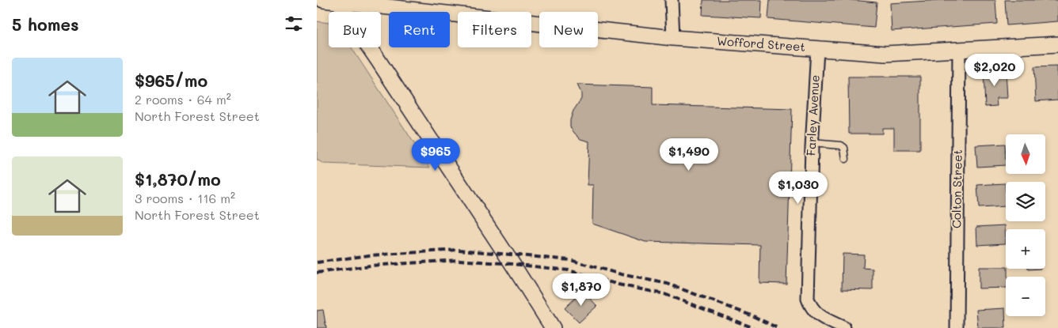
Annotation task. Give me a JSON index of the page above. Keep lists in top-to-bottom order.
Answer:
{
  "streets": {
    "street": ["Wofford Street", "Farley Avenue", "Colton Street"]
  },
  "crossings": [
    ["Wofford Street", "Farley Avenue"],
    ["Wofford Street", "Colton Street"]
  ],
  "north": "bottom",
  "page": {
    "heading": "5 homes",
    "chip": [
      "Buy",
      "Rent",
      "Filters",
      "New"
    ],
    "list": [
      {
        "name": "$965/mo",
        "note": "2 rooms · 64 m² · North Forest Street"
      },
      {
        "name": "$1,870/mo",
        "note": "3 rooms · 116 m² · North Forest Street"
      }
    ],
    "price": [
      "$2,020",
      "$965",
      "$1,490",
      "$1,030",
      "$1,870"
    ],
    "map_buttons": ["+", "−"]
  }
}
